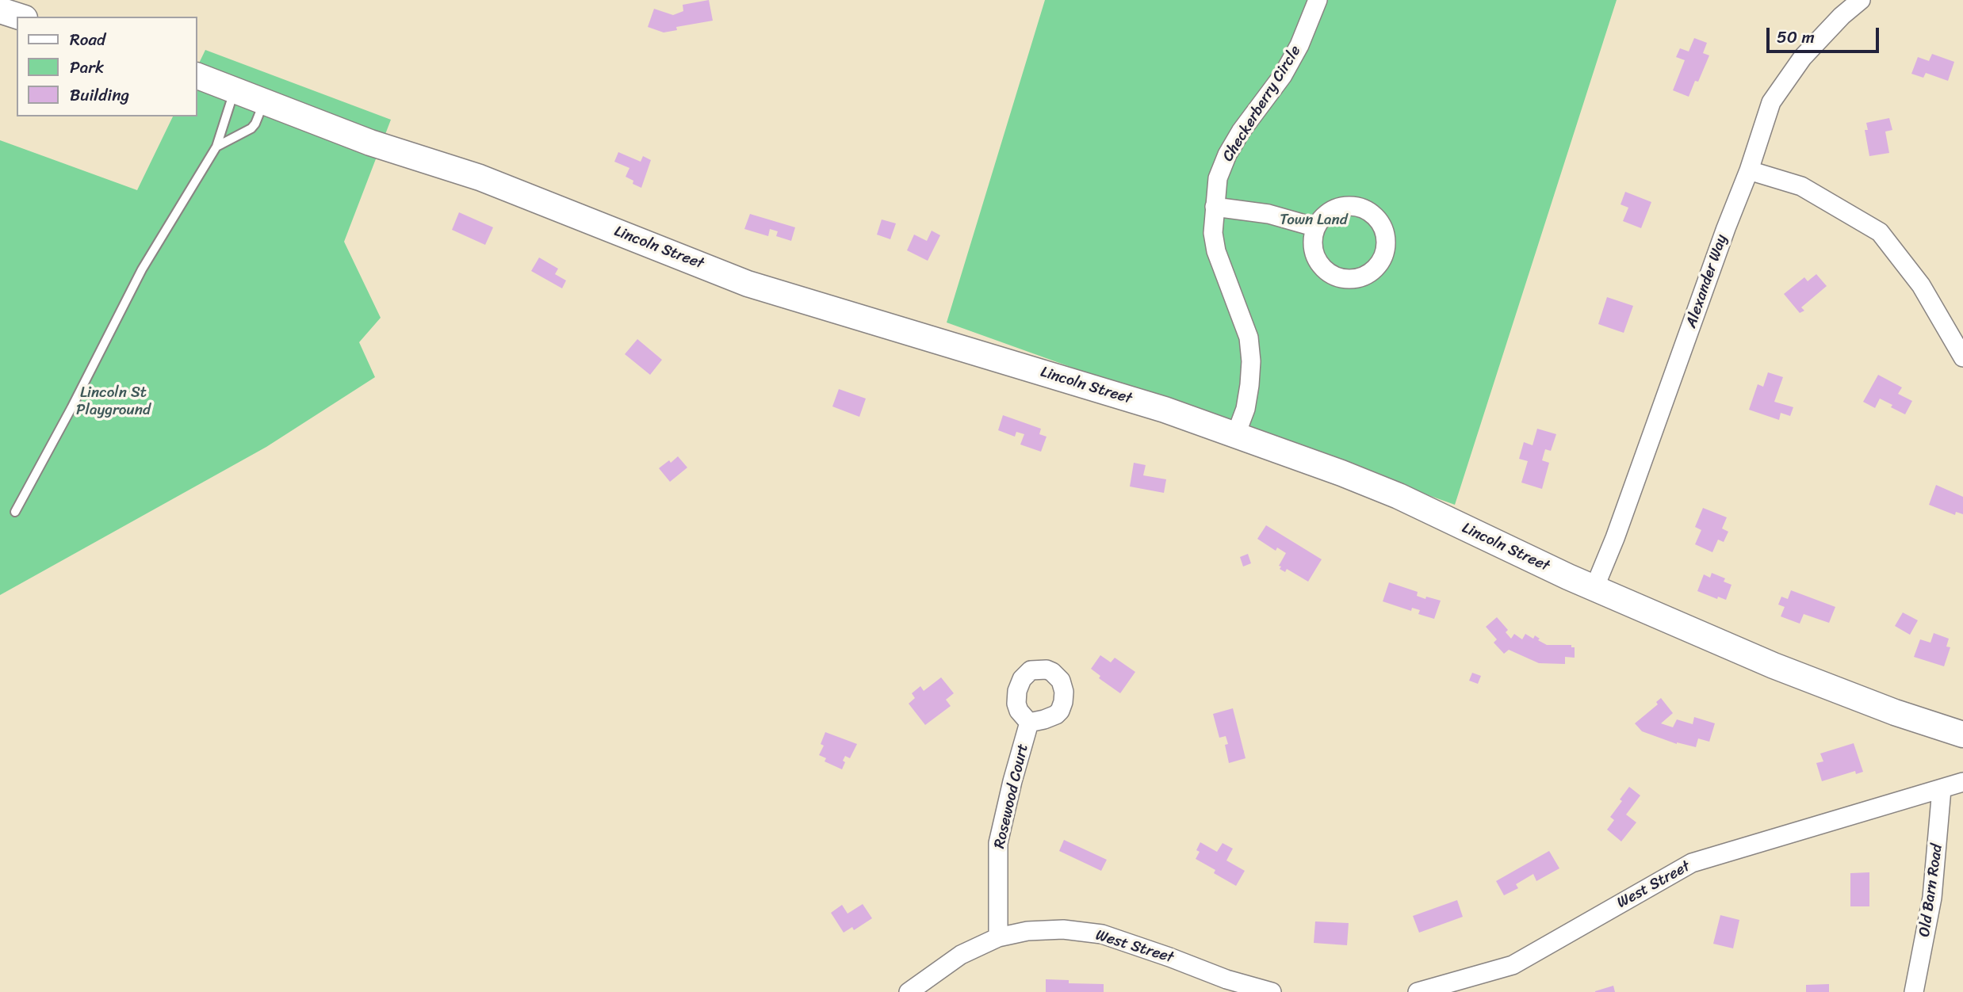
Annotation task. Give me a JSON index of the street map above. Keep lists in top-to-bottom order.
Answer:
{
  "streets": {
    "main road": ["Lincoln Street"],
    "street": [
      "Checkerberry Circle",
      "Alexander Way",
      "Rosewood Court",
      "West Street",
      "Old Barn Road"
    ]
  },
  "crossings": [
    ["Checkerberry Circle", "Lincoln Street"],
    ["Lincoln Street", "Alexander Way"],
    ["Rosewood Court", "West Street"],
    ["West Street", "Old Barn Road"]
  ],
  "parks": ["Town Land", "Lincoln St Playground"],
  "legend": ["Road", "Park", "Building"],
  "scale_bar": "50 m"
}
